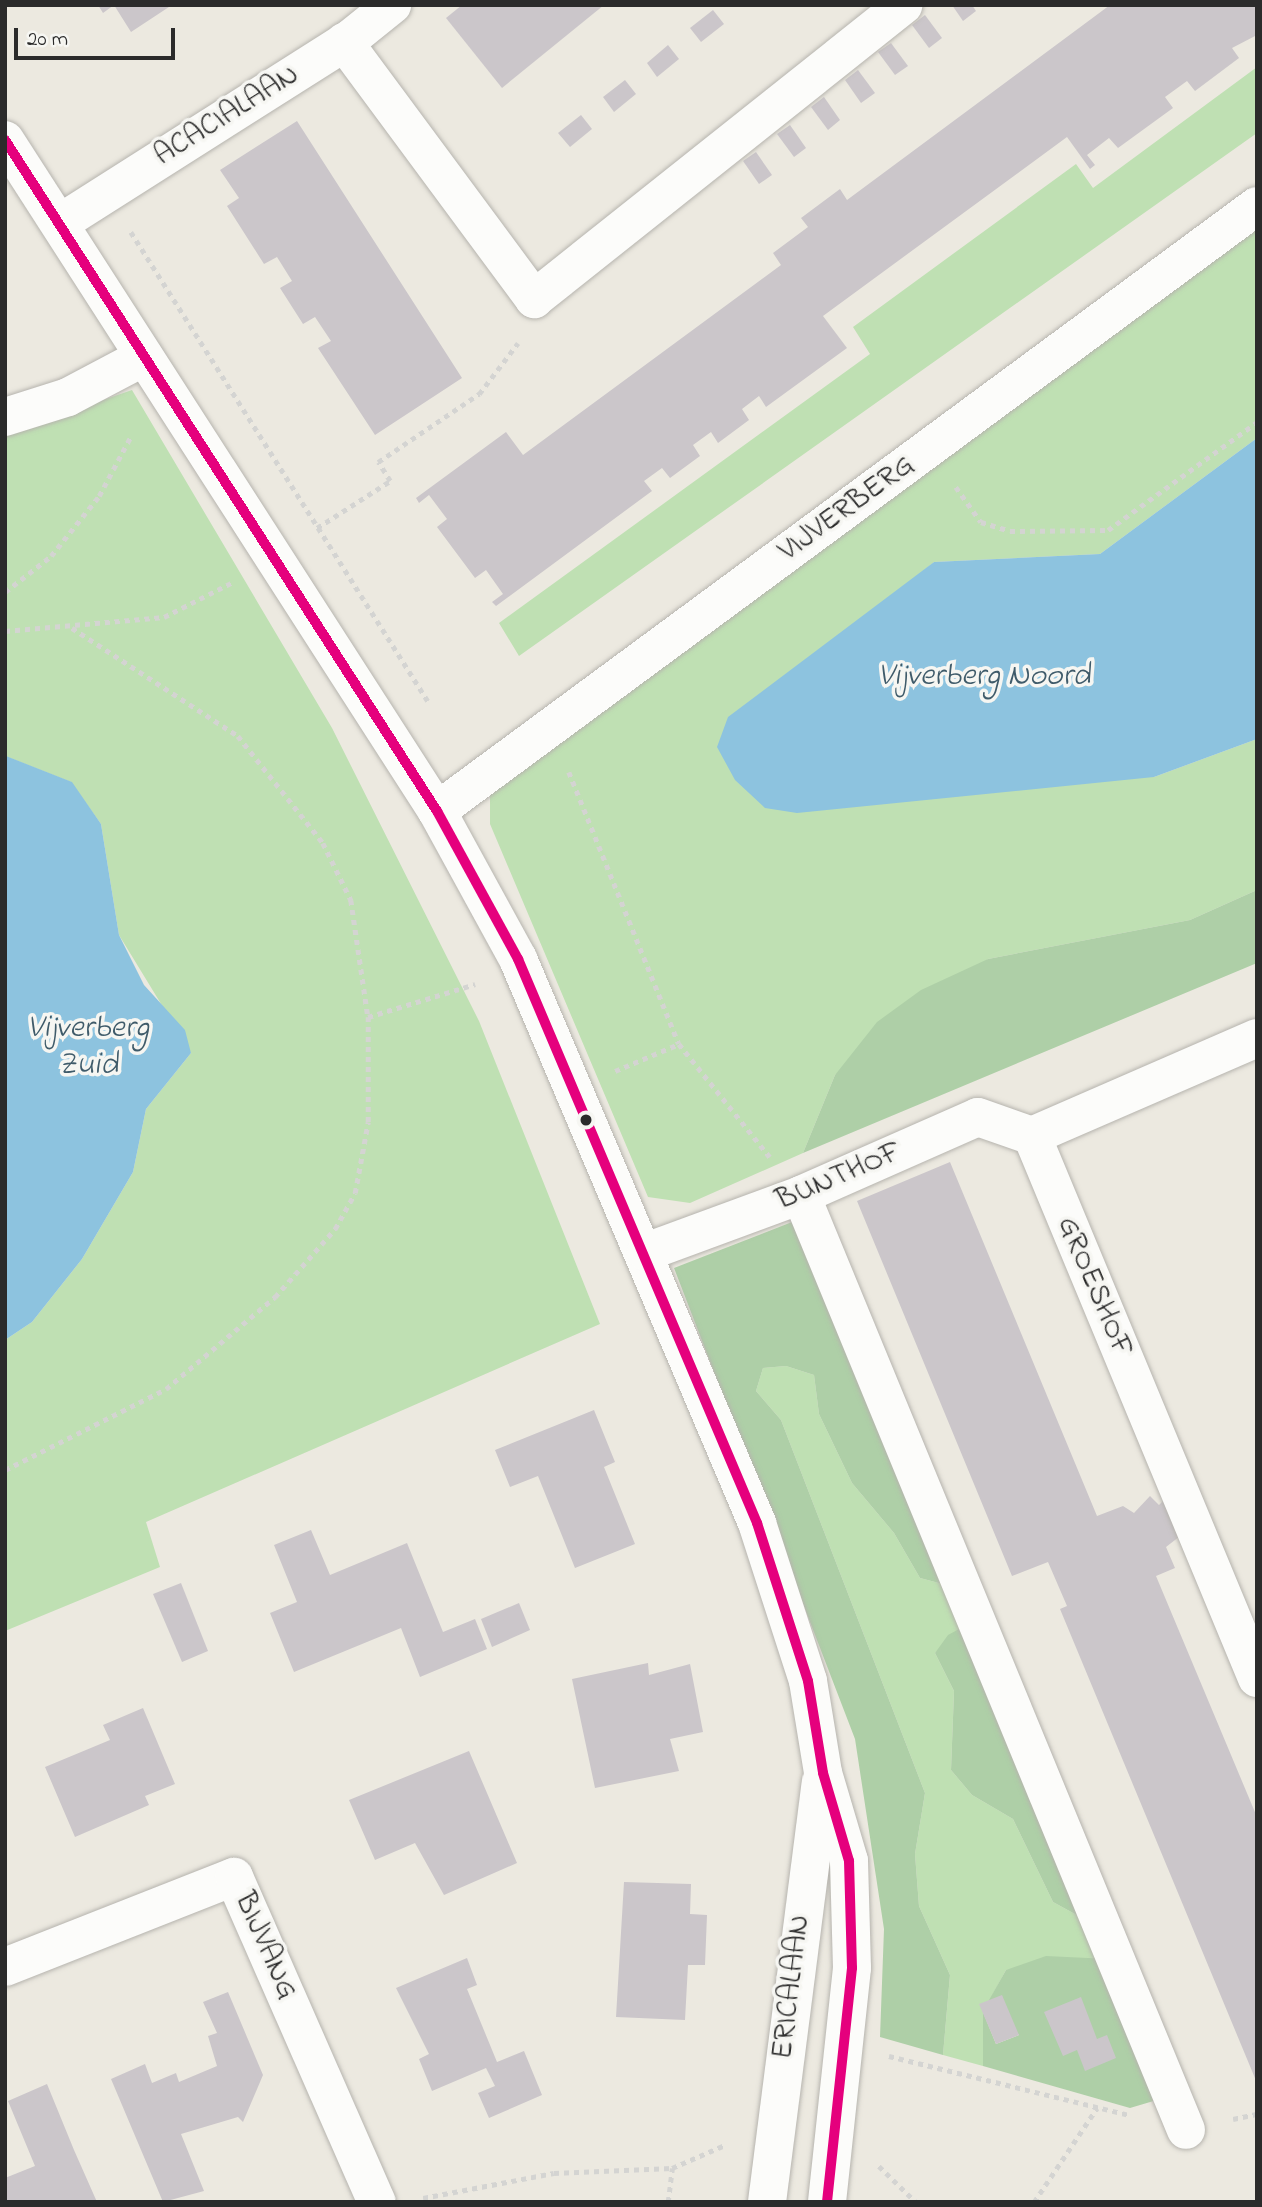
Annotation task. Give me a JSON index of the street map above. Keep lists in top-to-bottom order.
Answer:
{
  "streets": {
    "street": [
      "ACACIALAAN",
      "VIJVERBERG",
      "BUNTHOF",
      "GROESHOF",
      "BIJVANG",
      "ERICALAAN"
    ]
  },
  "crossings": [
    ["ACACIALAAN", "ERICALAAN"],
    ["VIJVERBERG", "ERICALAAN"],
    ["BUNTHOF", "GROESHOF"],
    ["BUNTHOF", "ERICALAAN"]
  ],
  "water": ["Vijverberg Noord", "Vijverberg Zuid"],
  "scale_bar": "20 m"
}
